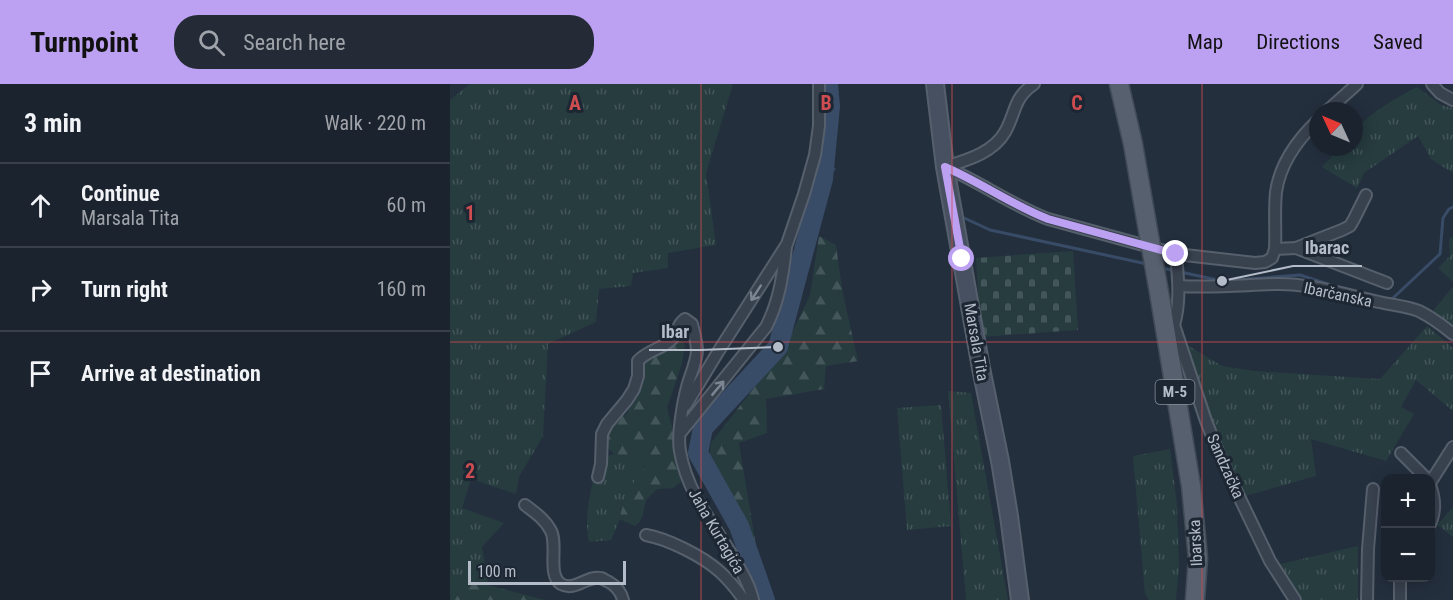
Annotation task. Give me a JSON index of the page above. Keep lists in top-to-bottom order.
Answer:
{
  "streets": {
    "main road": ["M-5", "Ibarska"],
    "street": [
      "Ibarčanska",
      "Marsala Tita",
      "Sandzačka",
      "Jaha Kurtagića"
    ]
  },
  "crossings": [
    ["M-5", "Sandzačka"],
    ["M-5", "Ibarska"],
    ["Sandzačka", "Ibarska"]
  ],
  "places": ["Ibarac", "Ibar"],
  "scale_bar": "100 m",
  "north": "top left",
  "page": {
    "header": "Turnpoint",
    "search": "Search here",
    "nav": ["Map", "Directions", "Saved"],
    "heading": ["3 min", "Walk · 220 m"],
    "list": [
      ["Continue", "Marsala Tita", "60 m"],
      ["Turn right", "160 m"],
      "Arrive at destination"
    ],
    "map_buttons": ["+", "−"],
    "scale": "100 m"
  },
  "grid": {
    "columns": ["A", "B", "C"],
    "rows": ["1", "2"]
  }
}
